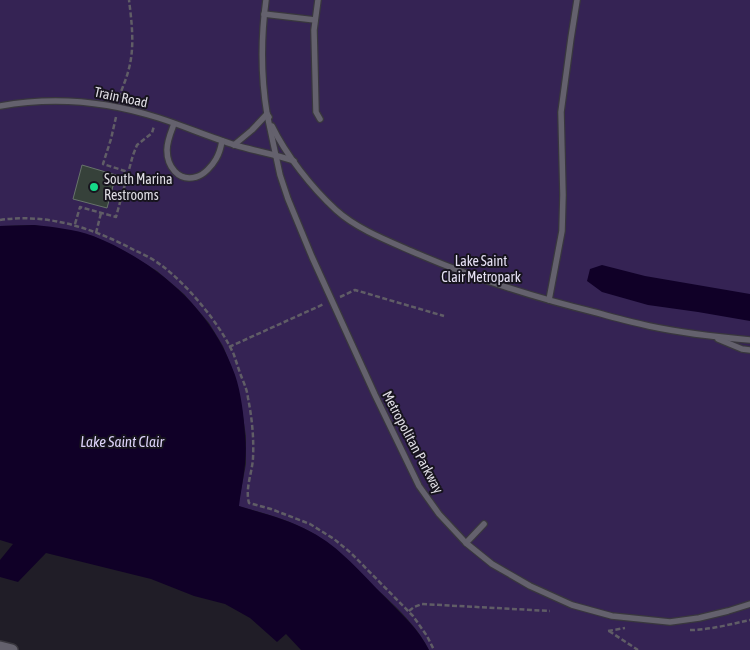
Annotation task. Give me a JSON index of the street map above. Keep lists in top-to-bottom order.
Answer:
{
  "streets": {
    "lane": ["Train Road", "Metropolitan Parkway"]
  },
  "crossings": [
    ["Train Road", "Metropolitan Parkway"]
  ],
  "water": ["Lake Saint Clair"],
  "parks": ["Lake Saint Clair Metropark"],
  "places": ["South Marina Restrooms"]
}
